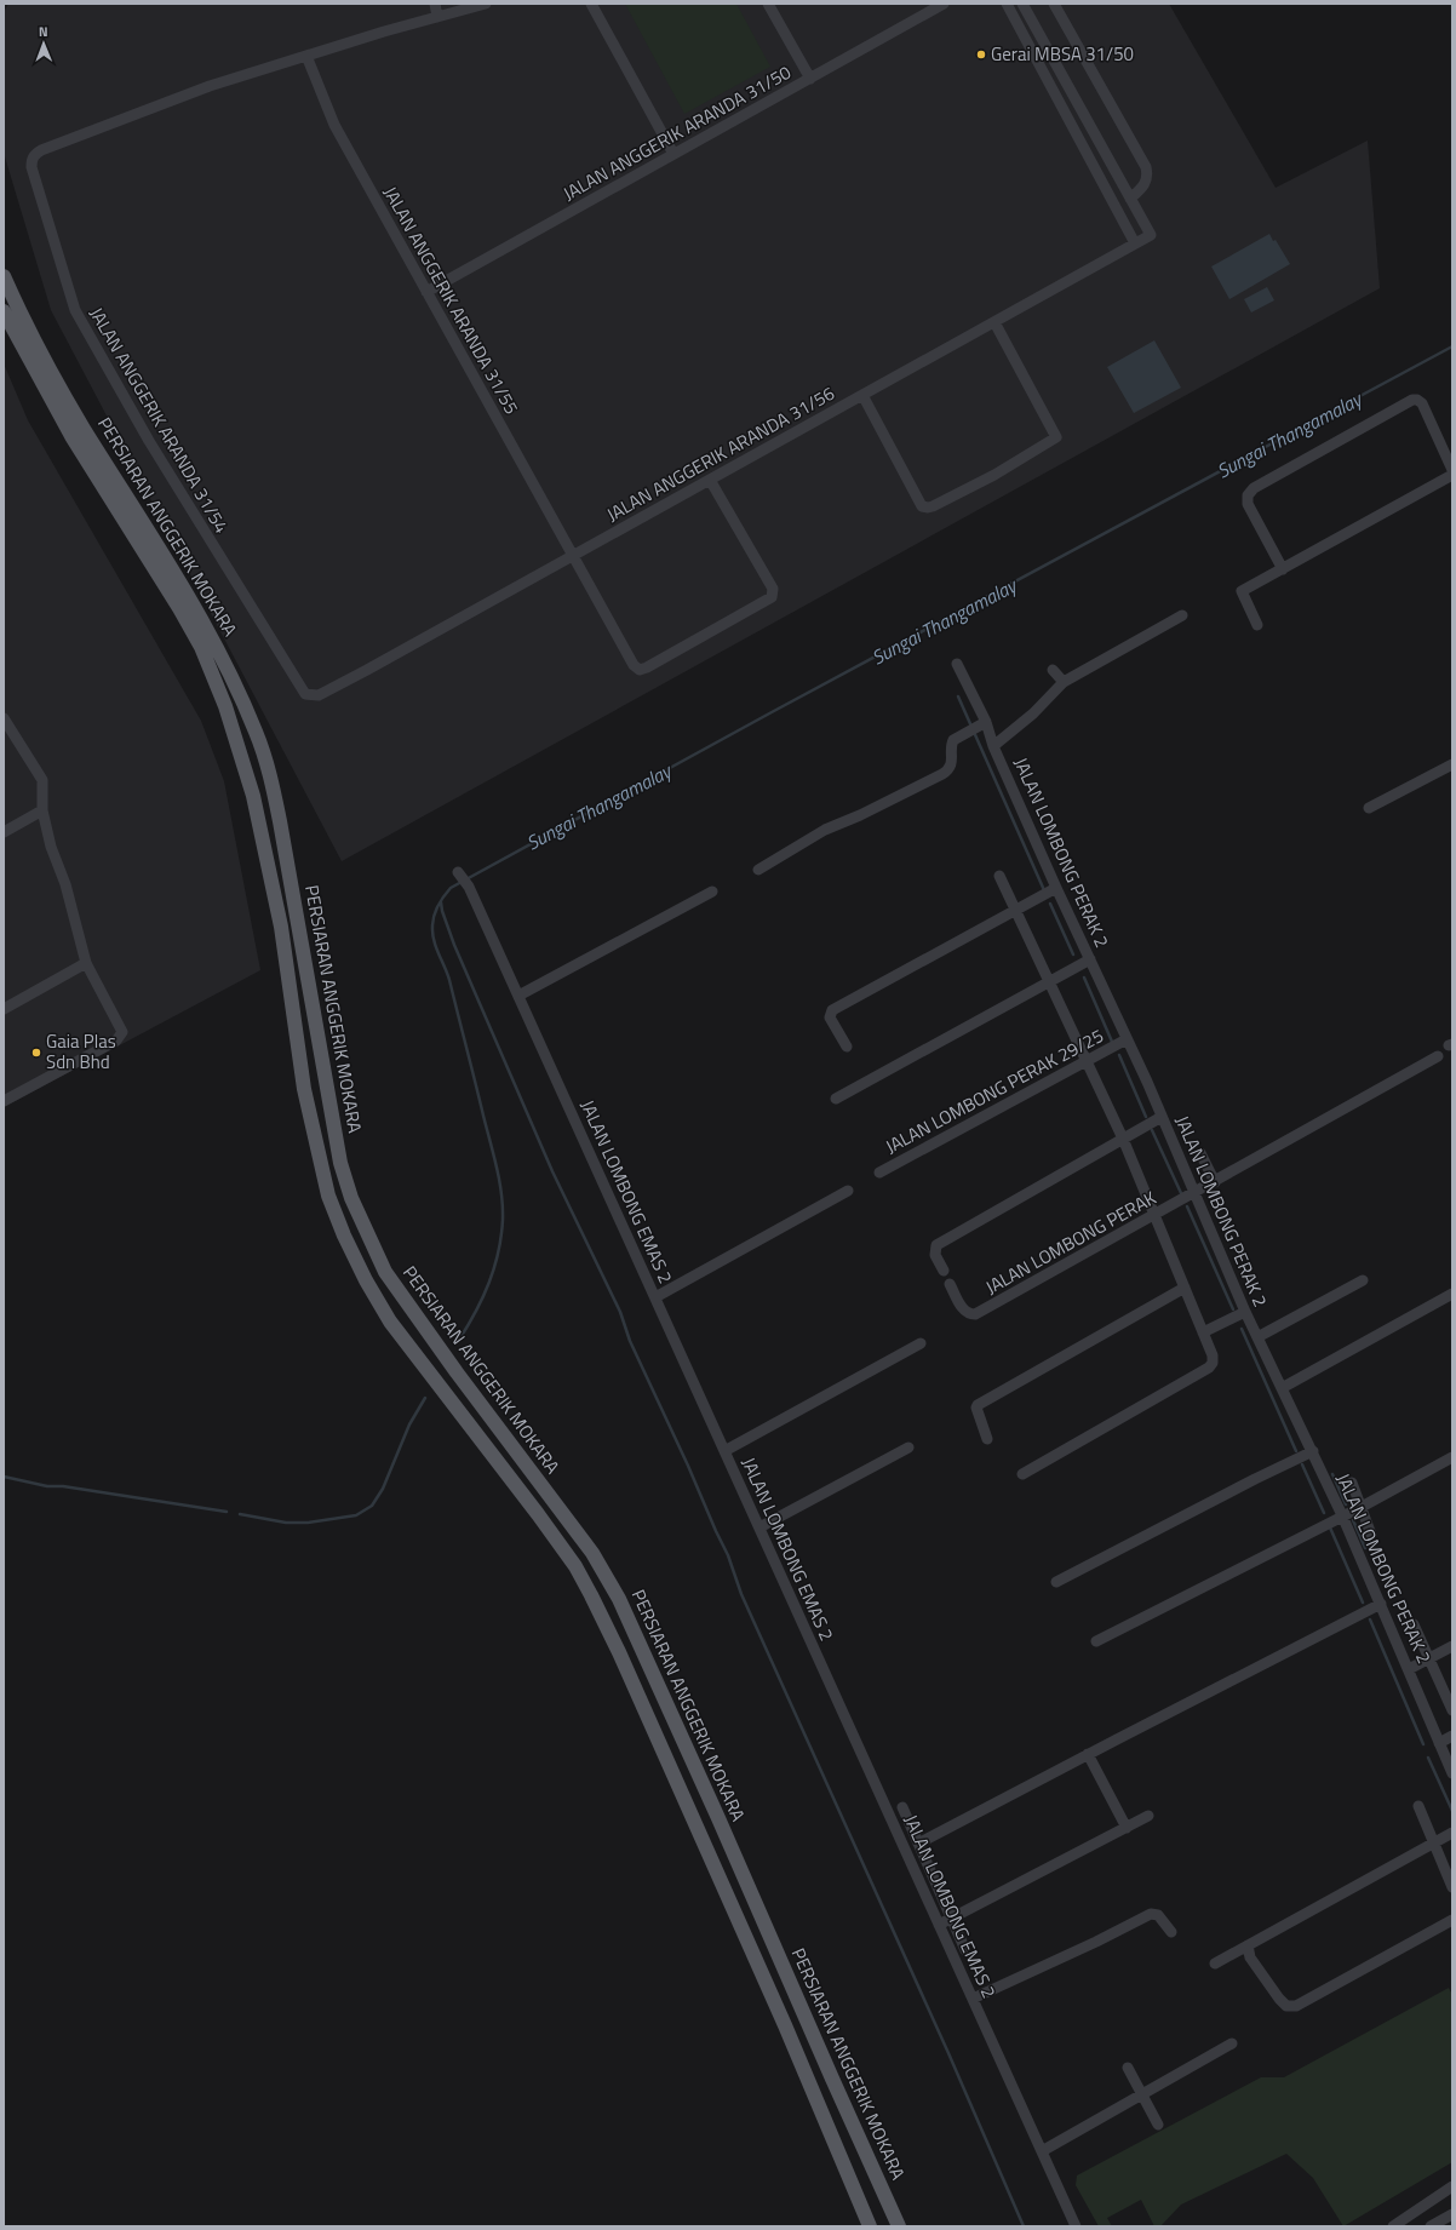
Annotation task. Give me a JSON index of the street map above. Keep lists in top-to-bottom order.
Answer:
{
  "streets": {
    "main road": ["PERSIARAN ANGGERIK MOKARA"],
    "street": [
      "JALAN ANGGERIK ARANDA 31/50",
      "JALAN ANGGERIK ARANDA 31/55",
      "JALAN ANGGERIK ARANDA 31/54",
      "JALAN ANGGERIK ARANDA 31/56",
      "JALAN LOMBONG PERAK 2",
      "JALAN LOMBONG PERAK 29/25",
      "JALAN LOMBONG EMAS 2",
      "JALAN LOMBONG PERAK"
    ]
  },
  "crossings": [
    ["JALAN ANGGERIK ARANDA 31/50", "JALAN ANGGERIK ARANDA 31/55"],
    ["JALAN ANGGERIK ARANDA 31/55", "JALAN ANGGERIK ARANDA 31/54"],
    ["JALAN ANGGERIK ARANDA 31/55", "JALAN ANGGERIK ARANDA 31/56"],
    ["JALAN ANGGERIK ARANDA 31/54", "JALAN ANGGERIK ARANDA 31/56"],
    ["JALAN LOMBONG PERAK 2", "JALAN LOMBONG PERAK 29/25"],
    ["JALAN LOMBONG PERAK 2", "JALAN LOMBONG PERAK"]
  ],
  "water": ["Sungai Thangamalay"],
  "places": ["Gerai MBSA 31/50", "Gaia Plas Sdn Bhd"],
  "north": "top"
}
